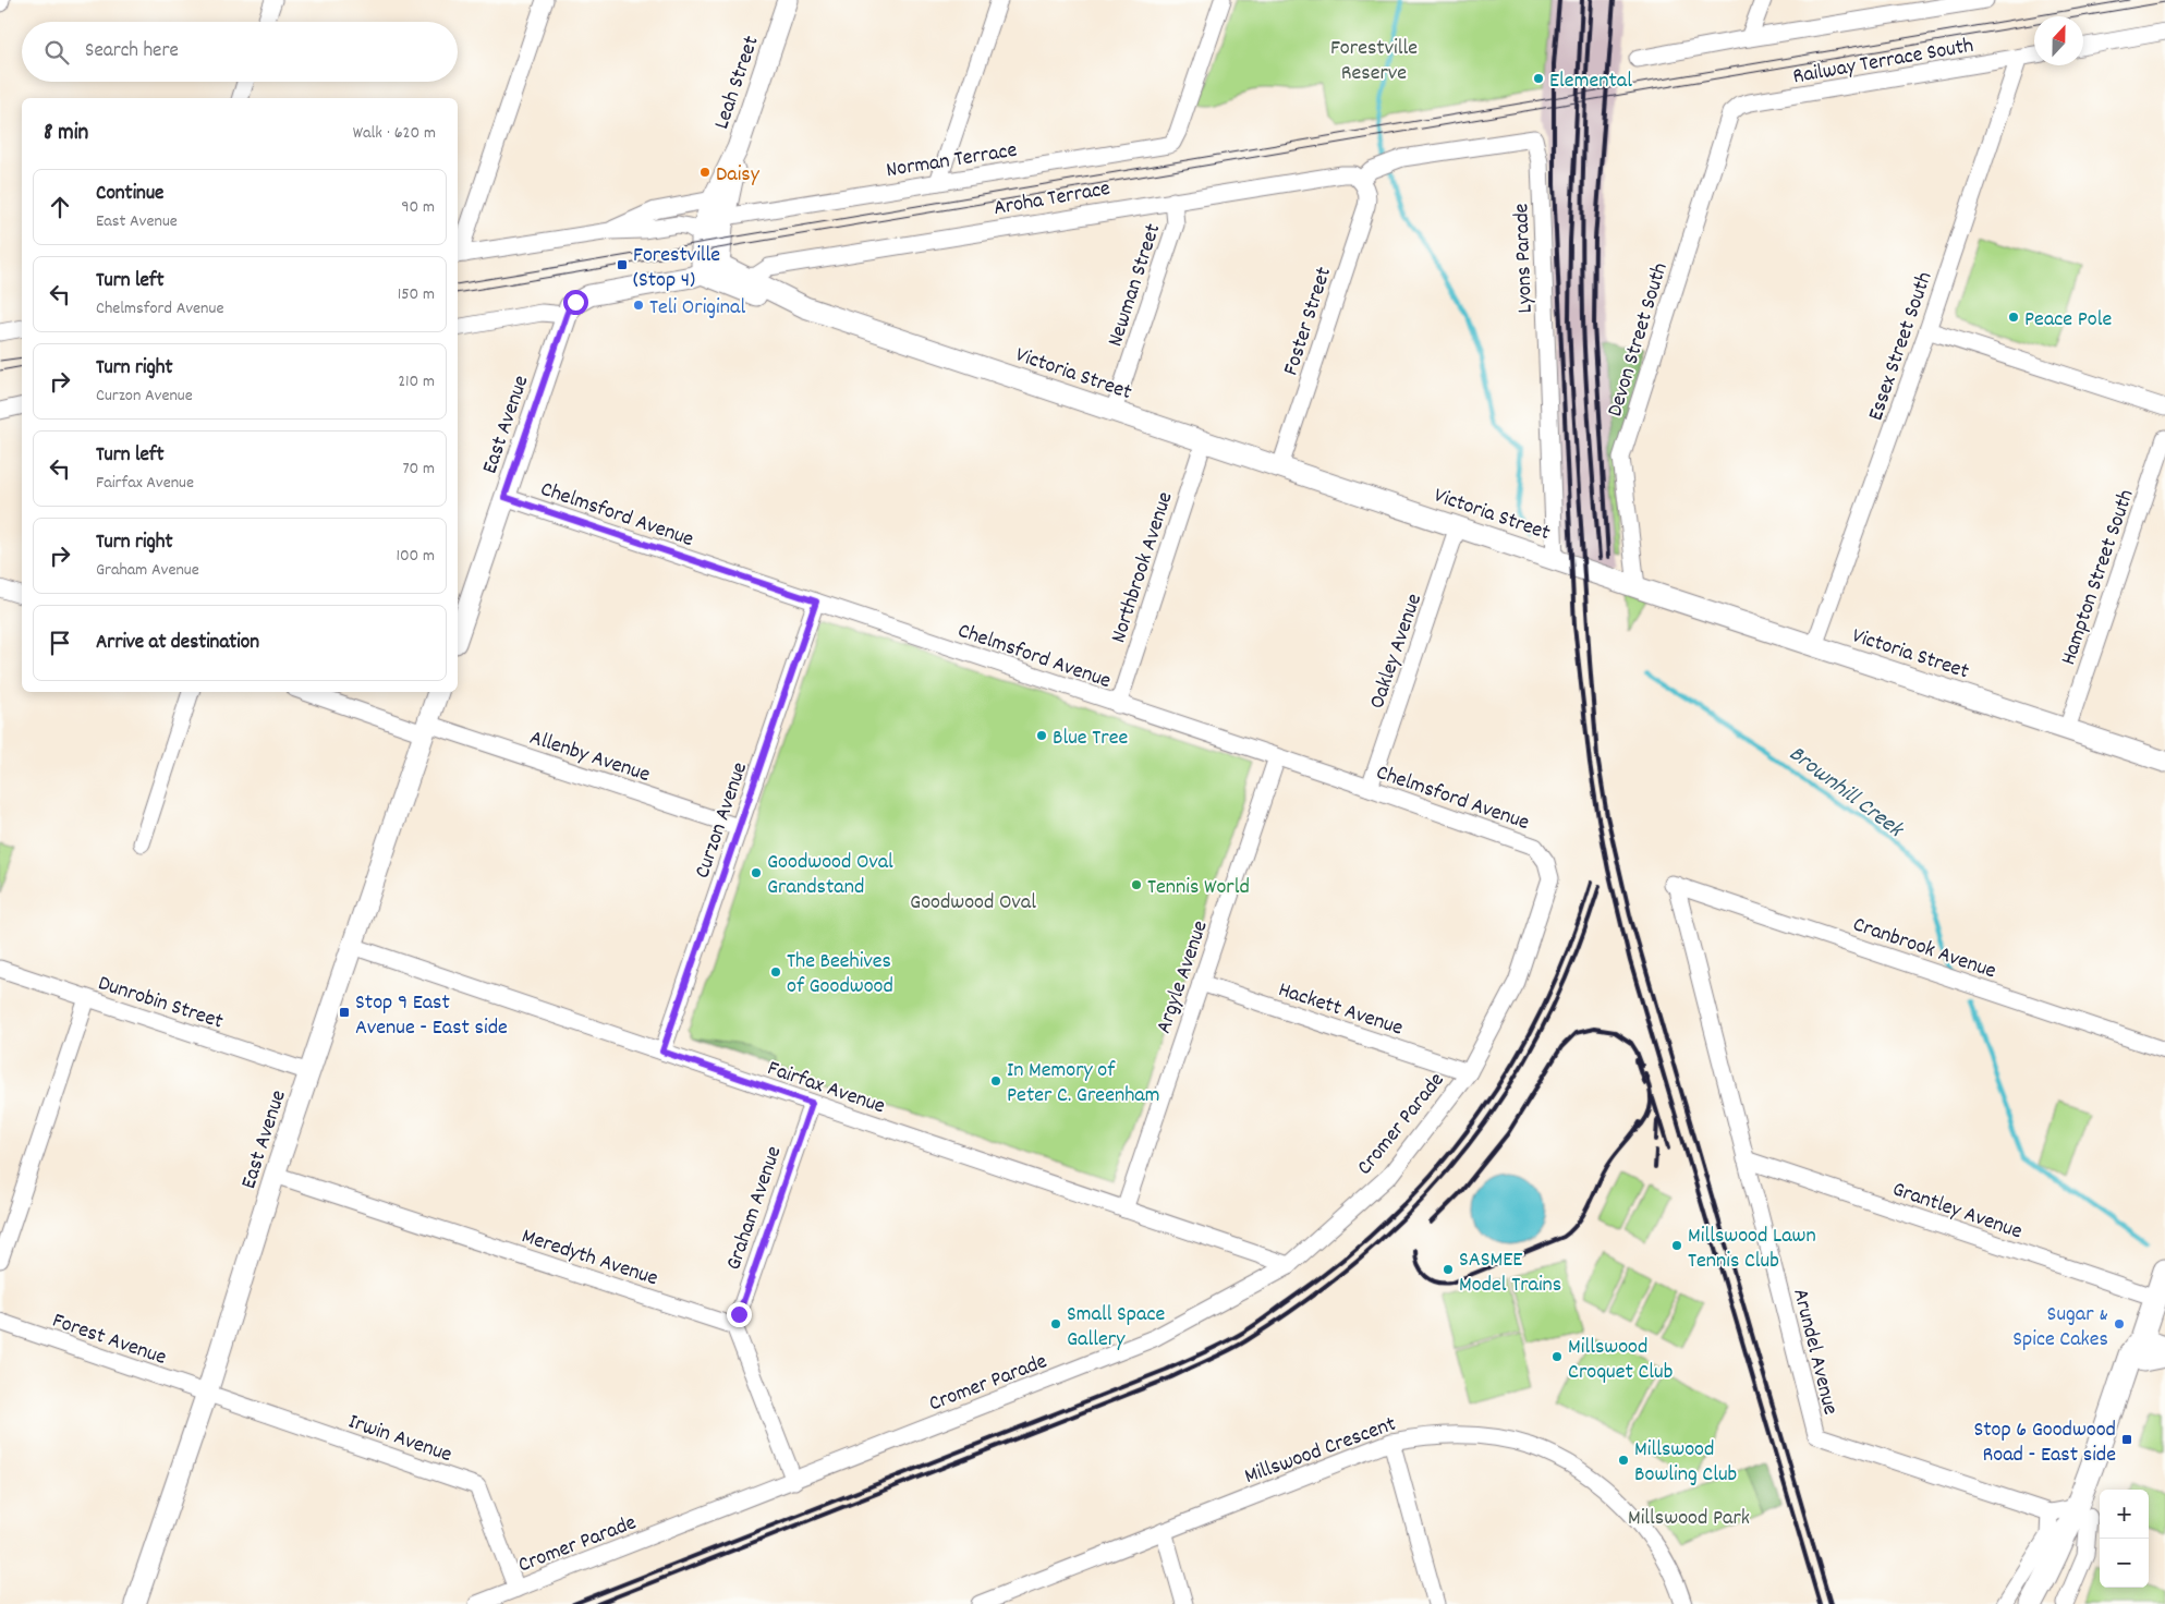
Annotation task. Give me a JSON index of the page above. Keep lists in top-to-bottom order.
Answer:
{
  "streets": {
    "street": [
      "Railway Terrace South",
      "Leah Street",
      "Norman Terrace",
      "Aroha Terrace",
      "Lyons Parade",
      "Newman Street",
      "Foster Street",
      "Devon Street South",
      "Essex Street South",
      "Victoria Street",
      "East Avenue",
      "Chelmsford Avenue",
      "Northbrook Avenue",
      "Hampton Street South",
      "Oakley Avenue",
      "Allenby Avenue",
      "Curzon Avenue",
      "Cranbrook Avenue",
      "Argyle Avenue",
      "Dunrobin Street",
      "Hackett Avenue",
      "Fairfax Avenue",
      "Cromer Parade",
      "Graham Avenue",
      "Grantley Avenue",
      "Meredyth Avenue",
      "Forest Avenue",
      "Arundel Avenue",
      "Irwin Avenue",
      "Millswood Crescent"
    ]
  },
  "crossings": [
    ["Railway Terrace South", "Devon Street South"],
    ["Railway Terrace South", "Essex Street South"],
    ["Leah Street", "Norman Terrace"],
    ["Leah Street", "Victoria Street"],
    ["Aroha Terrace", "Lyons Parade"],
    ["Aroha Terrace", "Newman Street"],
    ["Aroha Terrace", "Foster Street"],
    ["Aroha Terrace", "Victoria Street"],
    ["Lyons Parade", "Foster Street"],
    ["Lyons Parade", "Victoria Street"],
    ["Newman Street", "Victoria Street"],
    ["Foster Street", "Victoria Street"],
    ["Devon Street South", "Victoria Street"],
    ["Essex Street South", "Victoria Street"],
    ["Victoria Street", "Northbrook Avenue"],
    ["Victoria Street", "Hampton Street South"],
    ["Victoria Street", "Oakley Avenue"],
    ["East Avenue", "Chelmsford Avenue"],
    ["East Avenue", "Allenby Avenue"],
    ["East Avenue", "Dunrobin Street"],
    ["East Avenue", "Fairfax Avenue"],
    ["East Avenue", "Meredyth Avenue"],
    ["East Avenue", "Forest Avenue"],
    ["East Avenue", "Irwin Avenue"],
    ["Chelmsford Avenue", "Northbrook Avenue"],
    ["Chelmsford Avenue", "Oakley Avenue"],
    ["Chelmsford Avenue", "Curzon Avenue"],
    ["Chelmsford Avenue", "Argyle Avenue"],
    ["Chelmsford Avenue", "Cromer Parade"],
    ["Allenby Avenue", "Curzon Avenue"],
    ["Curzon Avenue", "Fairfax Avenue"],
    ["Cranbrook Avenue", "Arundel Avenue"],
    ["Argyle Avenue", "Hackett Avenue"],
    ["Argyle Avenue", "Fairfax Avenue"],
    ["Hackett Avenue", "Cromer Parade"],
    ["Fairfax Avenue", "Cromer Parade"],
    ["Fairfax Avenue", "Graham Avenue"],
    ["Cromer Parade", "Irwin Avenue"],
    ["Graham Avenue", "Meredyth Avenue"],
    ["Grantley Avenue", "Arundel Avenue"],
    ["Forest Avenue", "Irwin Avenue"]
  ],
  "water": ["Brownhill Creek"],
  "parks": ["Forestville Reserve", "Goodwood Oval", "Millswood Park"],
  "places": {
    "other": [
      "Elemental",
      "Daisy",
      "Teli Original",
      "Peace Pole",
      "Blue Tree",
      "Goodwood Oval Grandstand",
      "Tennis World",
      "The Beehives of Goodwood",
      "In Memory of Peter C. Greenham",
      "Millswood Lawn Tennis Club",
      "SASMEE Model Trains",
      "Small Space Gallery",
      "Sugar & Spice Cakes",
      "Millswood Croquet Club",
      "Millswood Bowling Club"
    ],
    "transit": ["Forestville (Stop 4)", "Stop 9 East Avenue - East side", "Stop 6 Goodwood Road - East side"]
  },
  "north": "top",
  "page": {
    "search": "Search here",
    "heading": ["8 min", "Walk · 620 m"],
    "list": [
      ["Continue", "East Avenue", "90 m"],
      ["Turn left", "Chelmsford Avenue", "150 m"],
      ["Turn right", "Curzon Avenue", "210 m"],
      ["Turn left", "Fairfax Avenue", "70 m"],
      ["Turn right", "Graham Avenue", "100 m"],
      "Arrive at destination"
    ],
    "map_buttons": ["+", "−"]
  }
}
